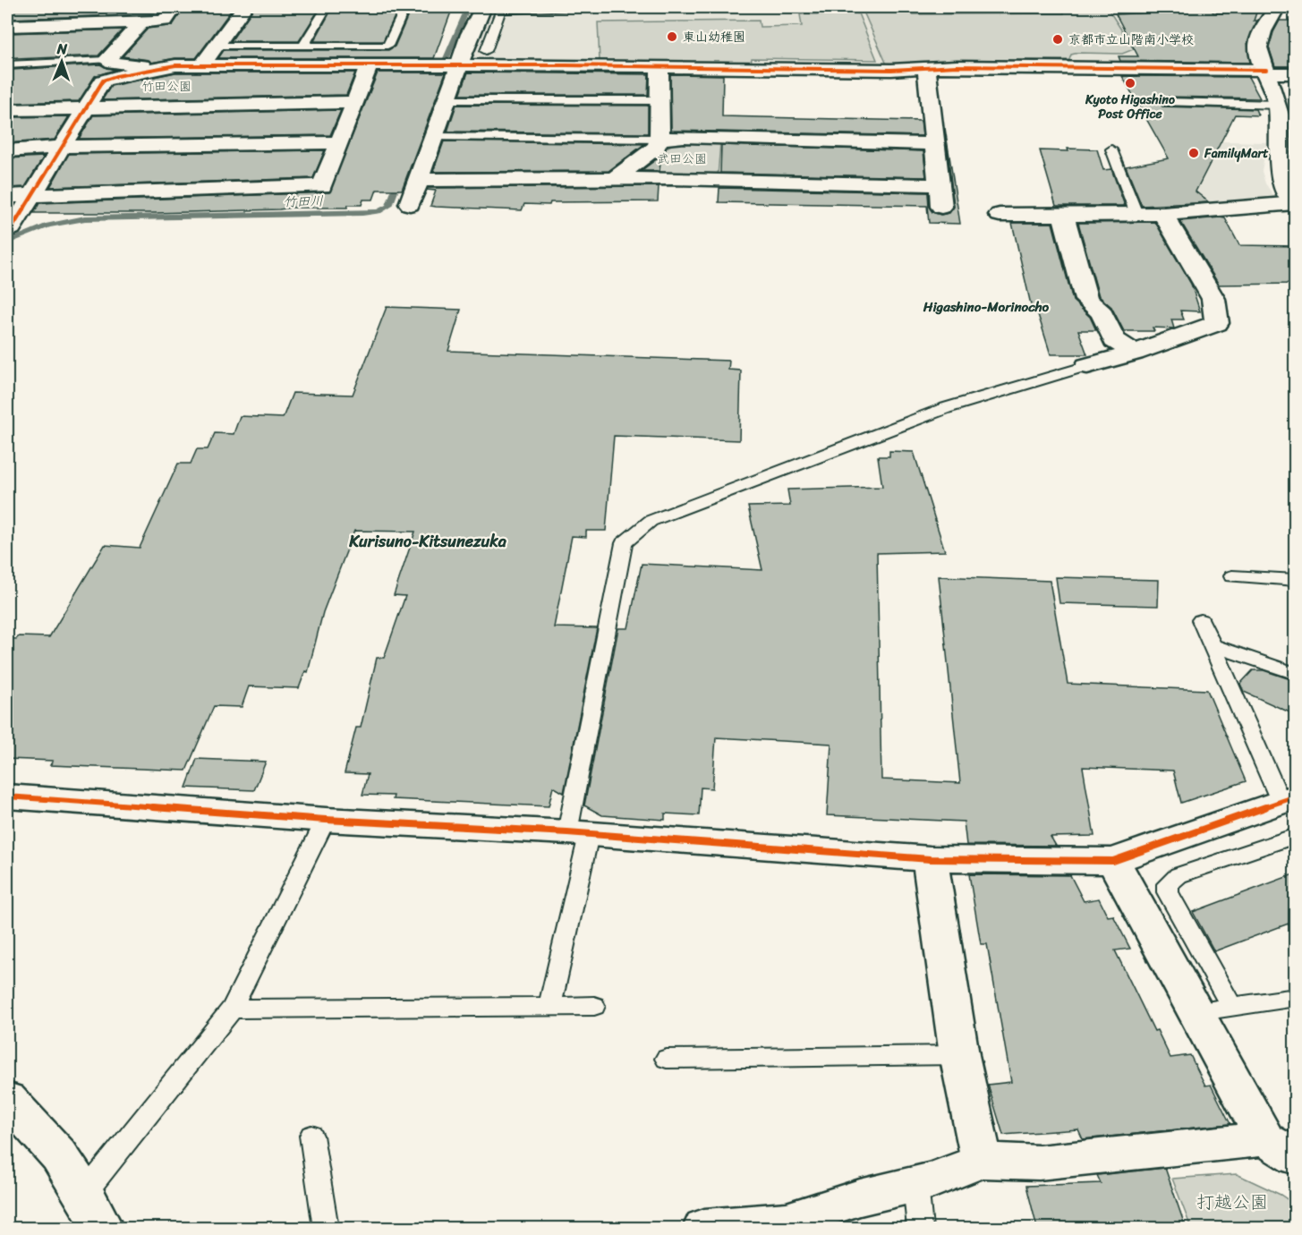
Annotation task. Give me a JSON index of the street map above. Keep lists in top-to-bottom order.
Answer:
{
  "districts": ["Higashino-Morinocho", "Kurisuno-Kitsunezuka"],
  "water": ["竹田川"],
  "parks": ["竹田公園", "武田公園", "打越公園"],
  "places": [
    "東山幼稚園",
    "京都市立山階南小学校",
    "Kyoto Higashino Post Office",
    "FamilyMart"
  ],
  "north": "top"
}
